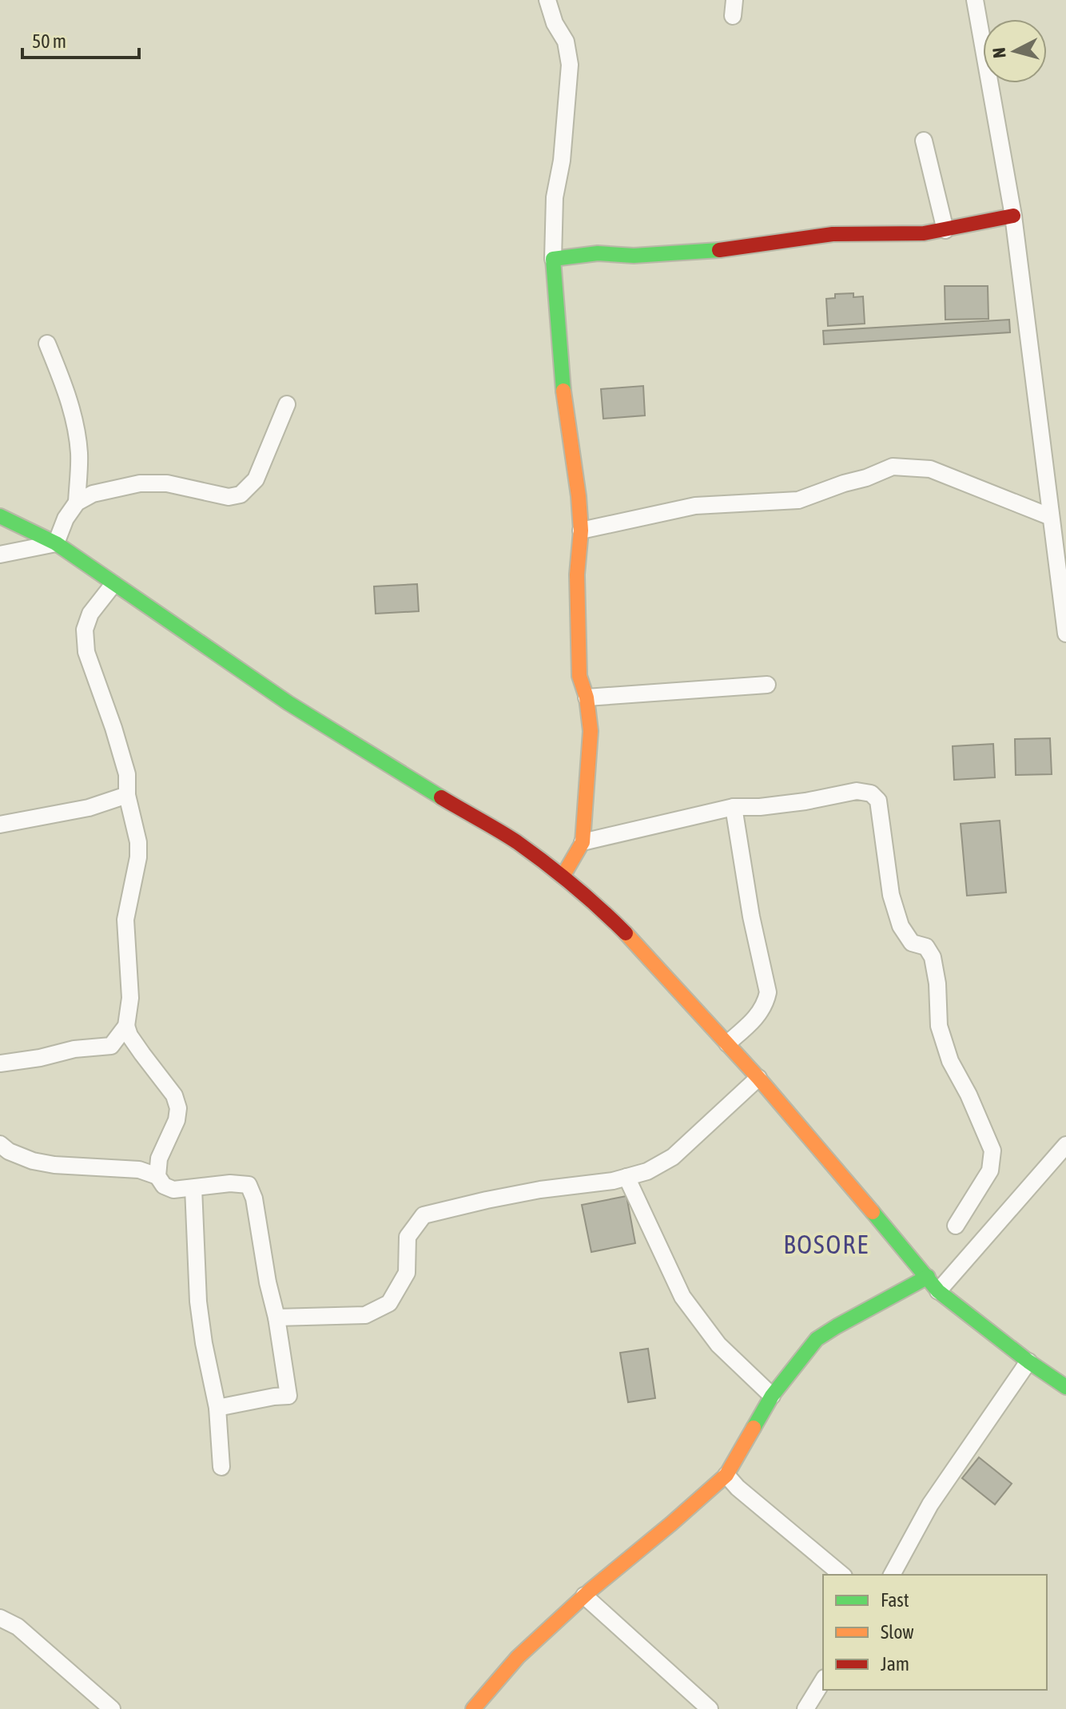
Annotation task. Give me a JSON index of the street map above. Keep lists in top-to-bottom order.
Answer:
{
  "districts": ["BOSORE"],
  "legend": ["Fast", "Slow", "Jam"],
  "scale_bar": "50 m",
  "north": "left"
}
